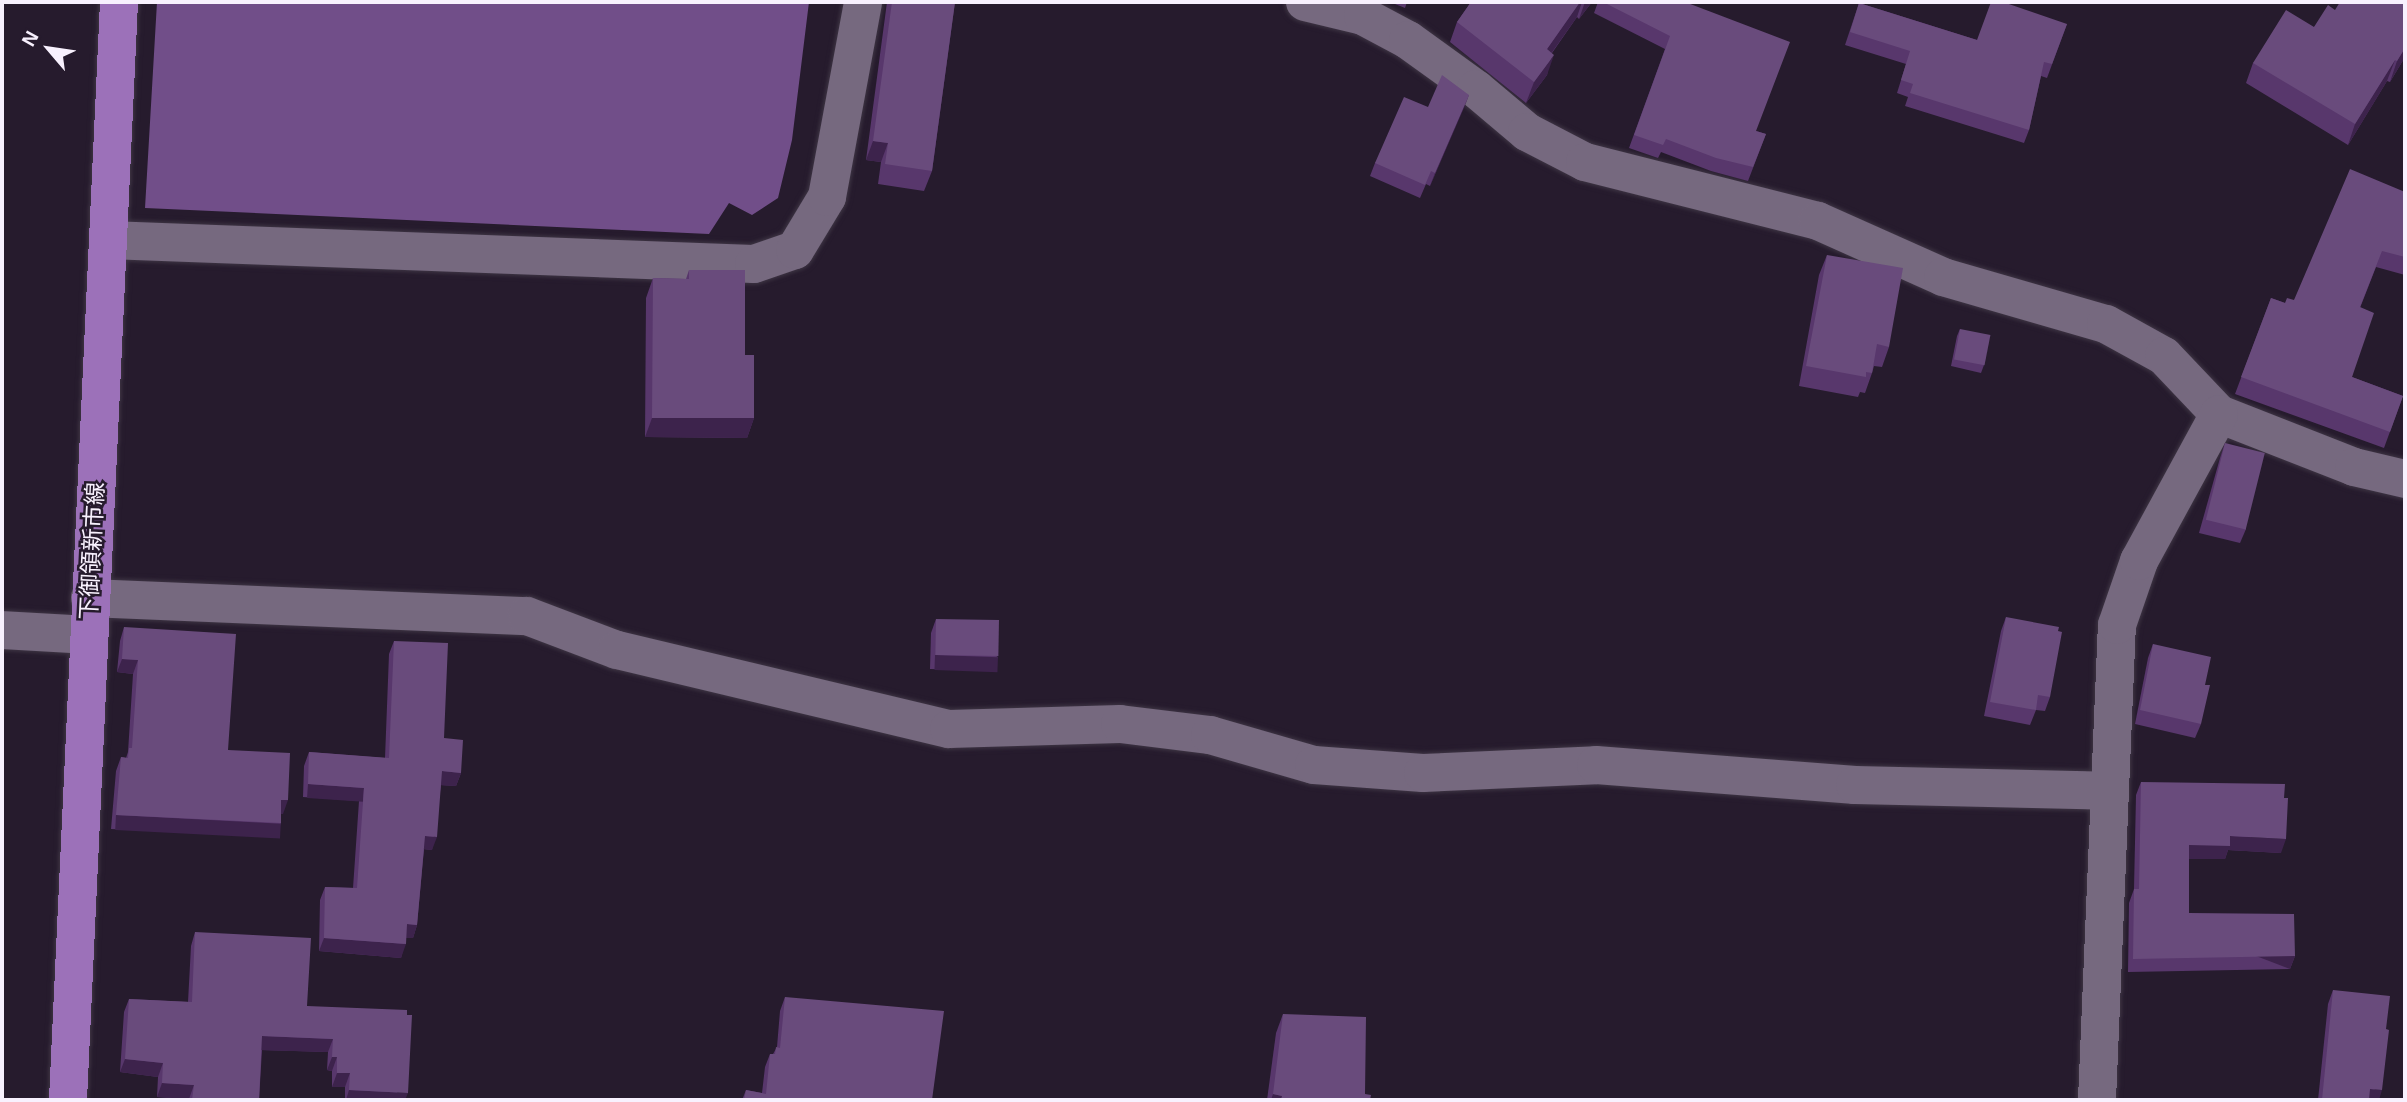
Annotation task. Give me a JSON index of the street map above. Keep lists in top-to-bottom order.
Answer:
{
  "streets": {
    "main road": ["下御領新市線"]
  },
  "north": "top left"
}
